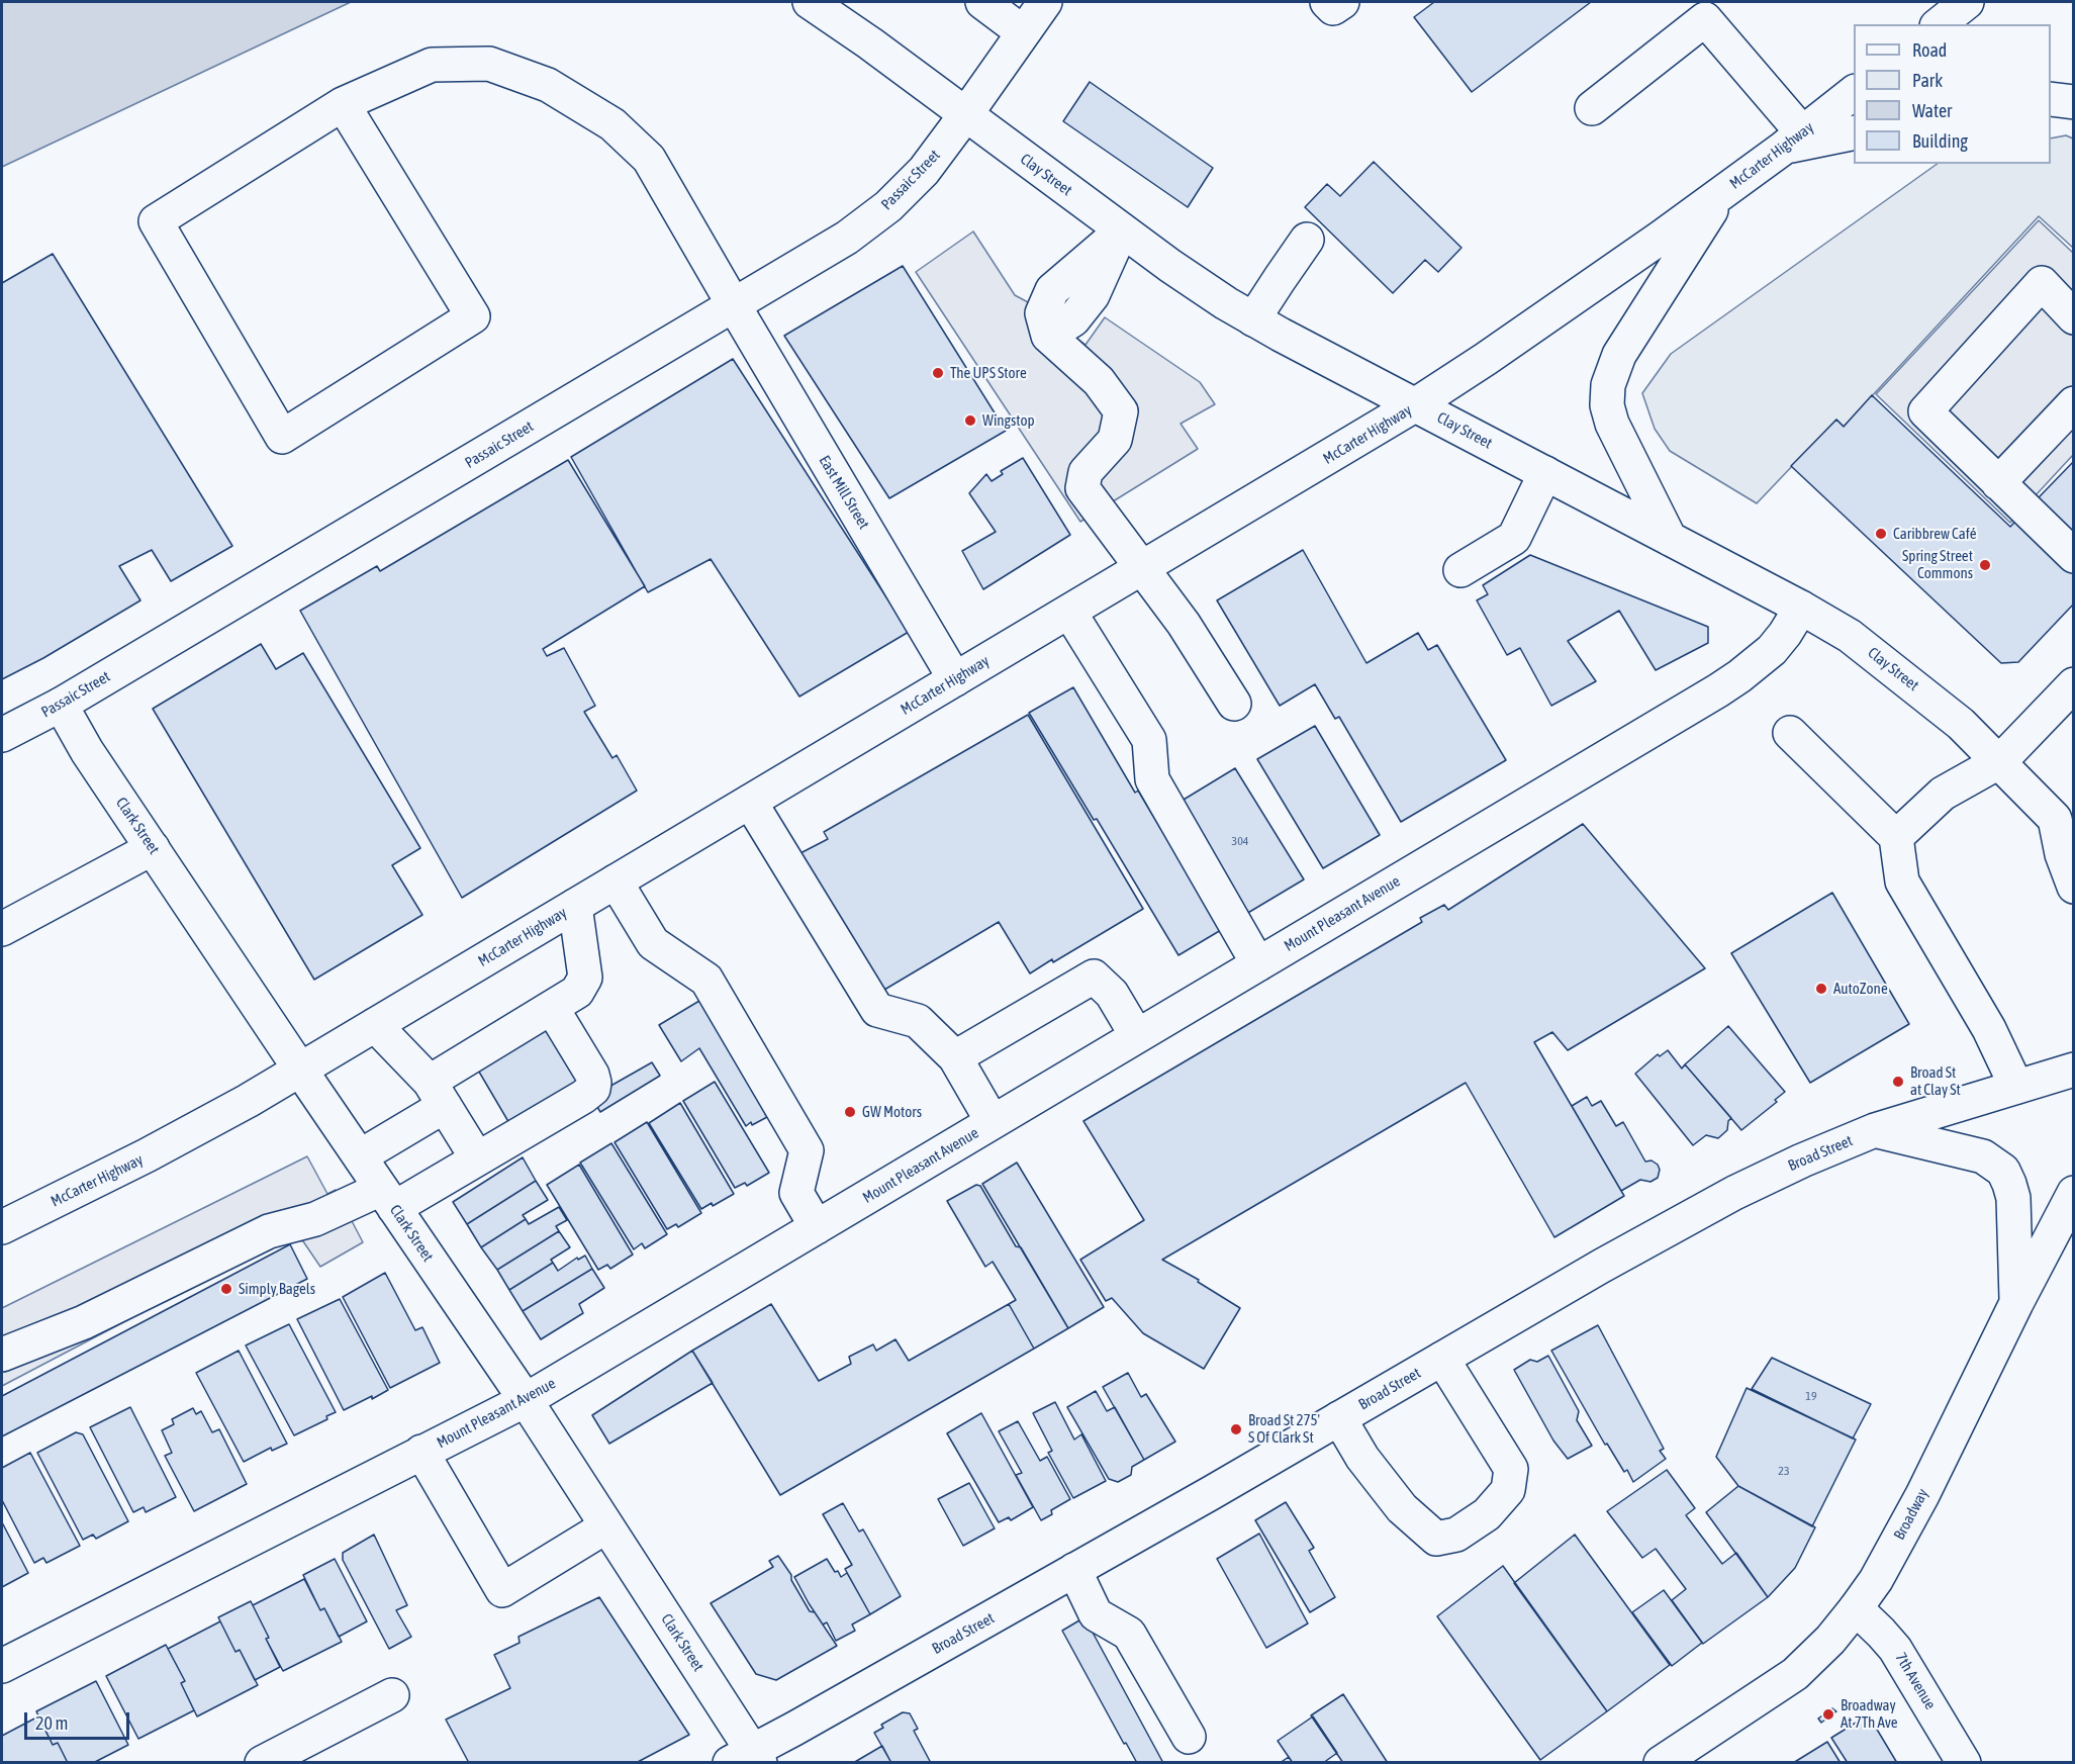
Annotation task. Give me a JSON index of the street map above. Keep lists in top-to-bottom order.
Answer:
{
  "streets": {
    "main road": [
      "McCarter Highway",
      "Clay Street",
      "Passaic Street",
      "East Mill Street",
      "Clark Street",
      "Mount Pleasant Avenue",
      "Broad Street",
      "Broadway",
      "7th Avenue"
    ]
  },
  "crossings": [
    ["McCarter Highway", "Clay Street"],
    ["McCarter Highway", "East Mill Street"],
    ["McCarter Highway", "Clark Street"],
    ["Clay Street", "Passaic Street"],
    ["Clay Street", "Mount Pleasant Avenue"],
    ["Passaic Street", "East Mill Street"],
    ["Passaic Street", "Clark Street"],
    ["Clark Street", "Mount Pleasant Avenue"],
    ["Clark Street", "Broad Street"],
    ["Broadway", "7th Avenue"]
  ],
  "places": [
    "The UPS Store",
    "Wingstop",
    "Caribbrew Café",
    "Spring Street Commons",
    "AutoZone",
    "Broad St at Clay St",
    "GW Motors",
    "Simply Bagels",
    "Broad St 275' S Of Clark St",
    "Broadway At 7Th Ave"
  ],
  "house_numbers": ["304", "19", "23"],
  "legend": [
    "Road",
    "Park",
    "Water",
    "Building"
  ],
  "scale_bar": "20 m"
}
